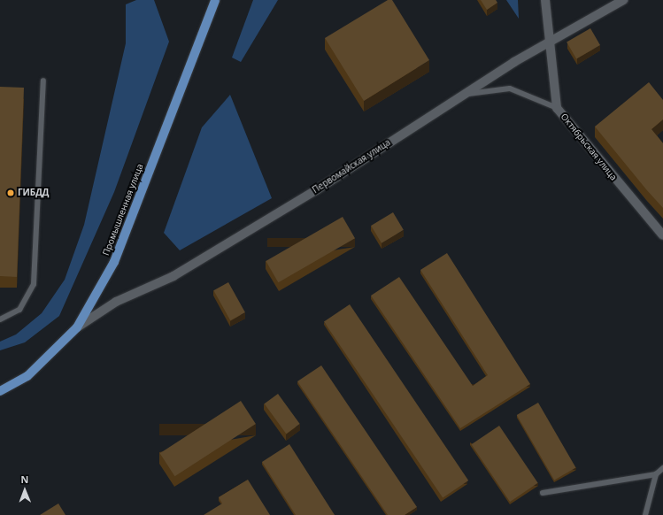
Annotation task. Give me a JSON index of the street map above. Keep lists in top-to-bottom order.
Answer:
{
  "streets": {
    "main road": ["Промышленная улица"],
    "street": ["Октябрьская улица", "Первомайская улица"]
  },
  "crossings": [
    ["Октябрьская улица", "Первомайская улица"],
    ["Первомайская улица", "Промышленная улица"]
  ],
  "places": ["ГИБДД"],
  "north": "top"
}
